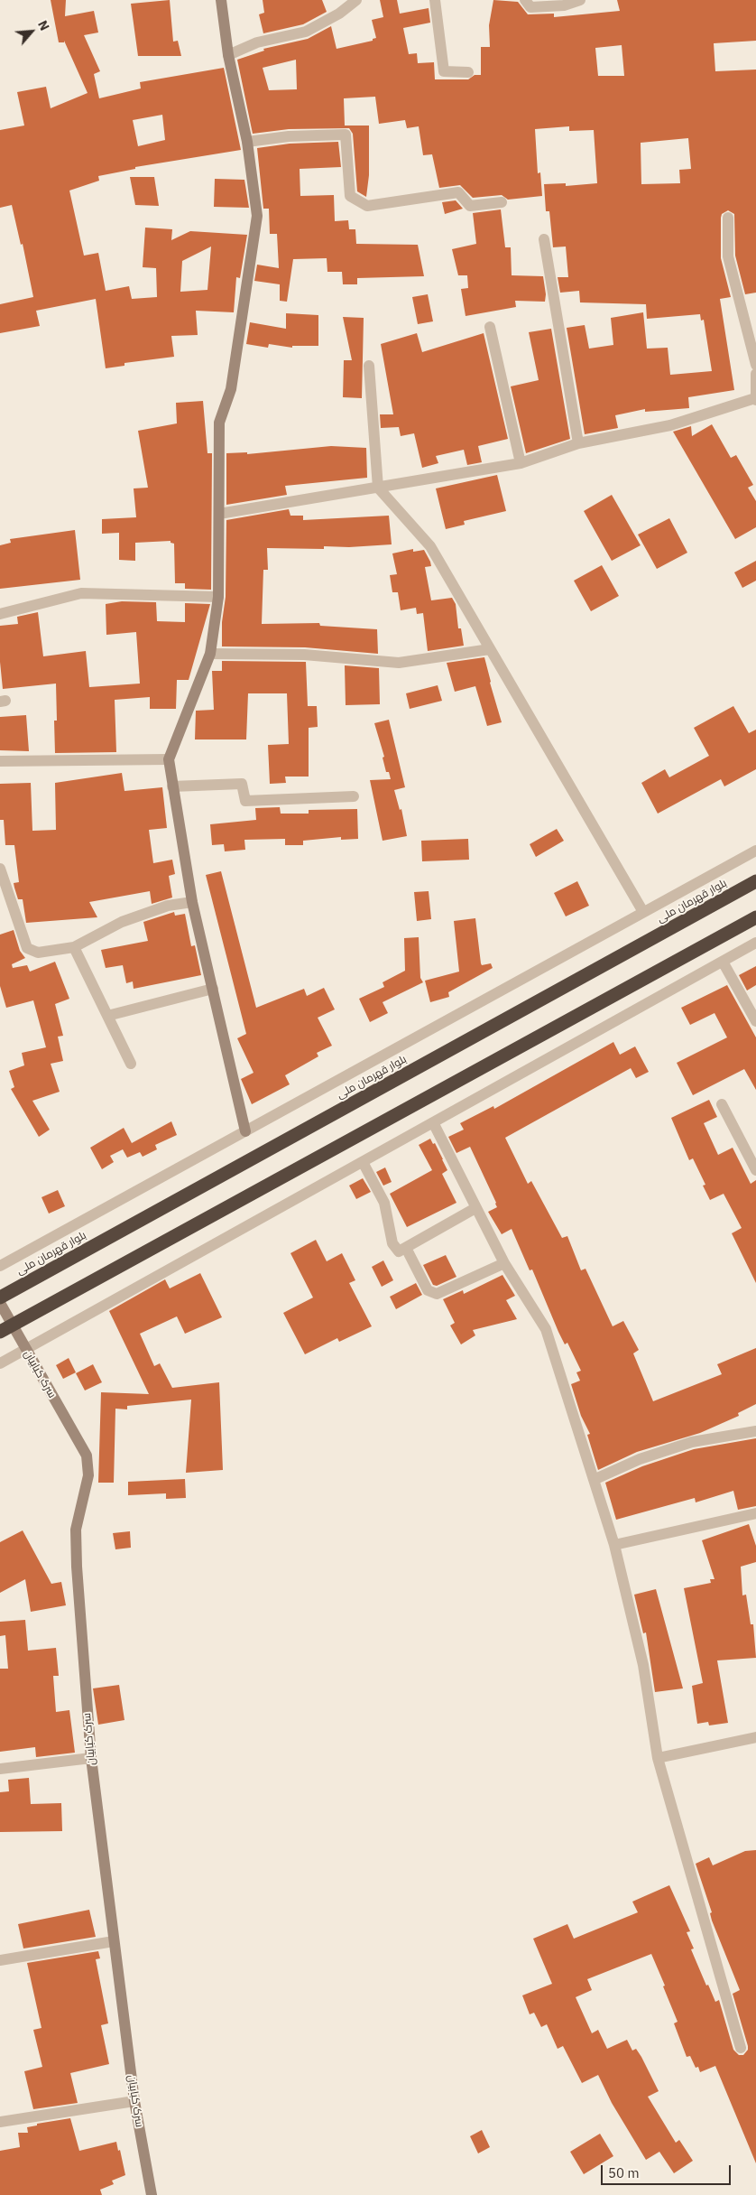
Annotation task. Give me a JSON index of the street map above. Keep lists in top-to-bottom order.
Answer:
{
  "streets": {
    "highway": ["بلوار قهرمان ملی"],
    "street": ["سرک کبابیان"]
  },
  "scale_bar": "50 m",
  "north": "top right"
}
